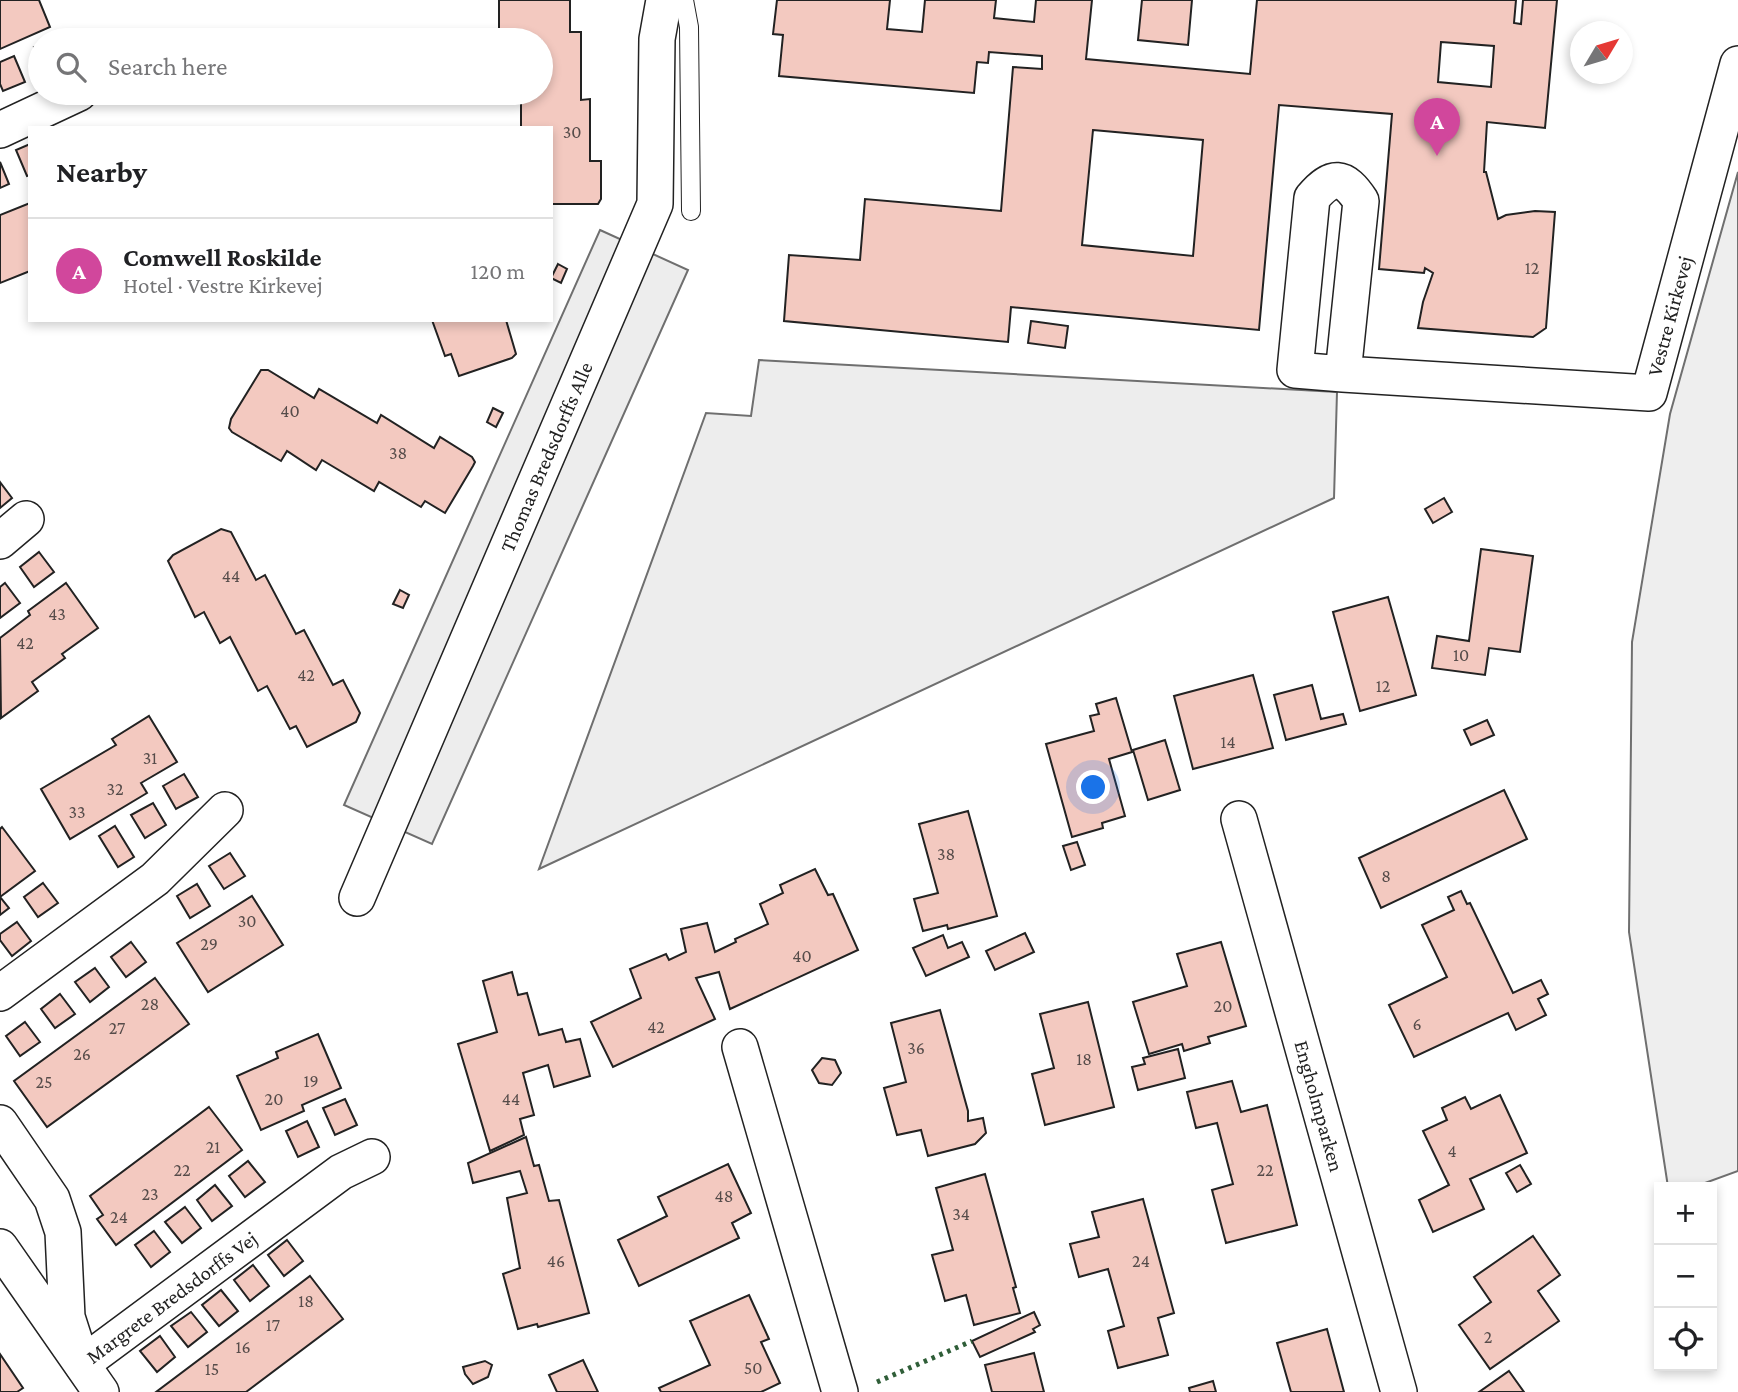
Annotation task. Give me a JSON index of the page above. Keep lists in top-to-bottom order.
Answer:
{
  "streets": {
    "street": [
      "Vestre Kirkevej",
      "Thomas Bredsdorffs Alle",
      "Engholmparken",
      "Margrete Bredsdorffs Vej"
    ]
  },
  "house_numbers": [
    "30",
    "12",
    "40",
    "38",
    "44",
    "43",
    "42",
    "10",
    "42",
    "12",
    "14",
    "31",
    "32",
    "33",
    "38",
    "8",
    "30",
    "29",
    "40",
    "28",
    "20",
    "6",
    "42",
    "27",
    "36",
    "26",
    "18",
    "19",
    "25",
    "20",
    "44",
    "21",
    "4",
    "22",
    "22",
    "23",
    "48",
    "34",
    "24",
    "46",
    "24",
    "18",
    "17",
    "2",
    "16",
    "50",
    "15"
  ],
  "north": "top right",
  "page": {
    "search": "Search here",
    "pins": "A",
    "heading": "Nearby",
    "list": [
      {
        "mark": "A",
        "name": "Comwell Roskilde",
        "note": "Hotel · Vestre Kirkevej",
        "value": "120 m"
      }
    ],
    "map_buttons": ["+", "−"]
  }
}
